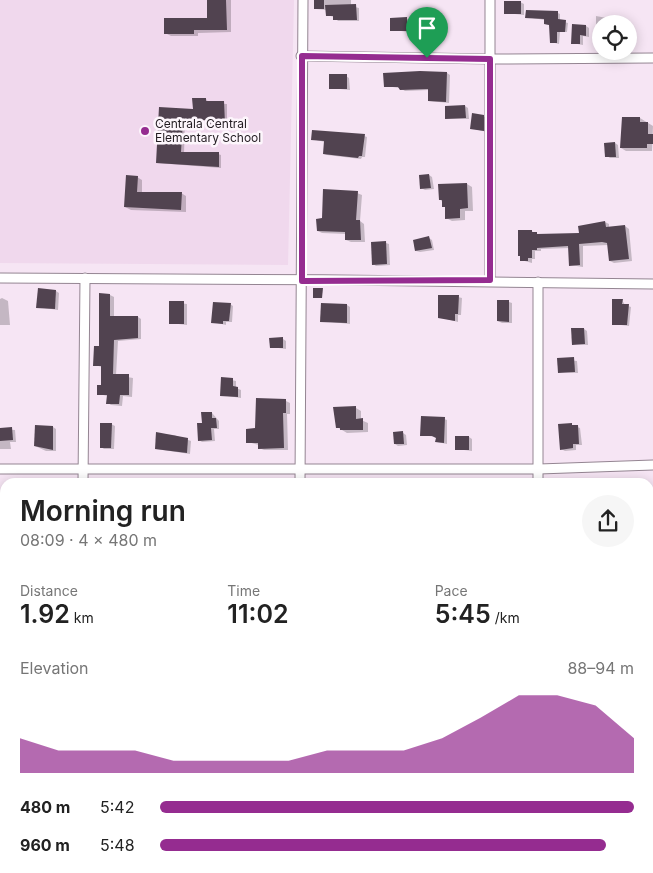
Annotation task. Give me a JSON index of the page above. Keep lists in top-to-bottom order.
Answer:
{
  "places": ["Centrala Central Elementary School"],
  "page": {
    "heading": ["Morning run", "08:09 · 4 × 480 m"],
    "stats": [
      ["Distance", "1.92 km"],
      ["Time", "11:02"],
      ["Pace", "5:45 /km"]
    ],
    "chart": ["Elevation", "88–94 m"],
    "list": [
      {
        "name": "480 m",
        "note": "5:42"
      },
      {
        "name": "960 m",
        "note": "5:48"
      }
    ]
  }
}
